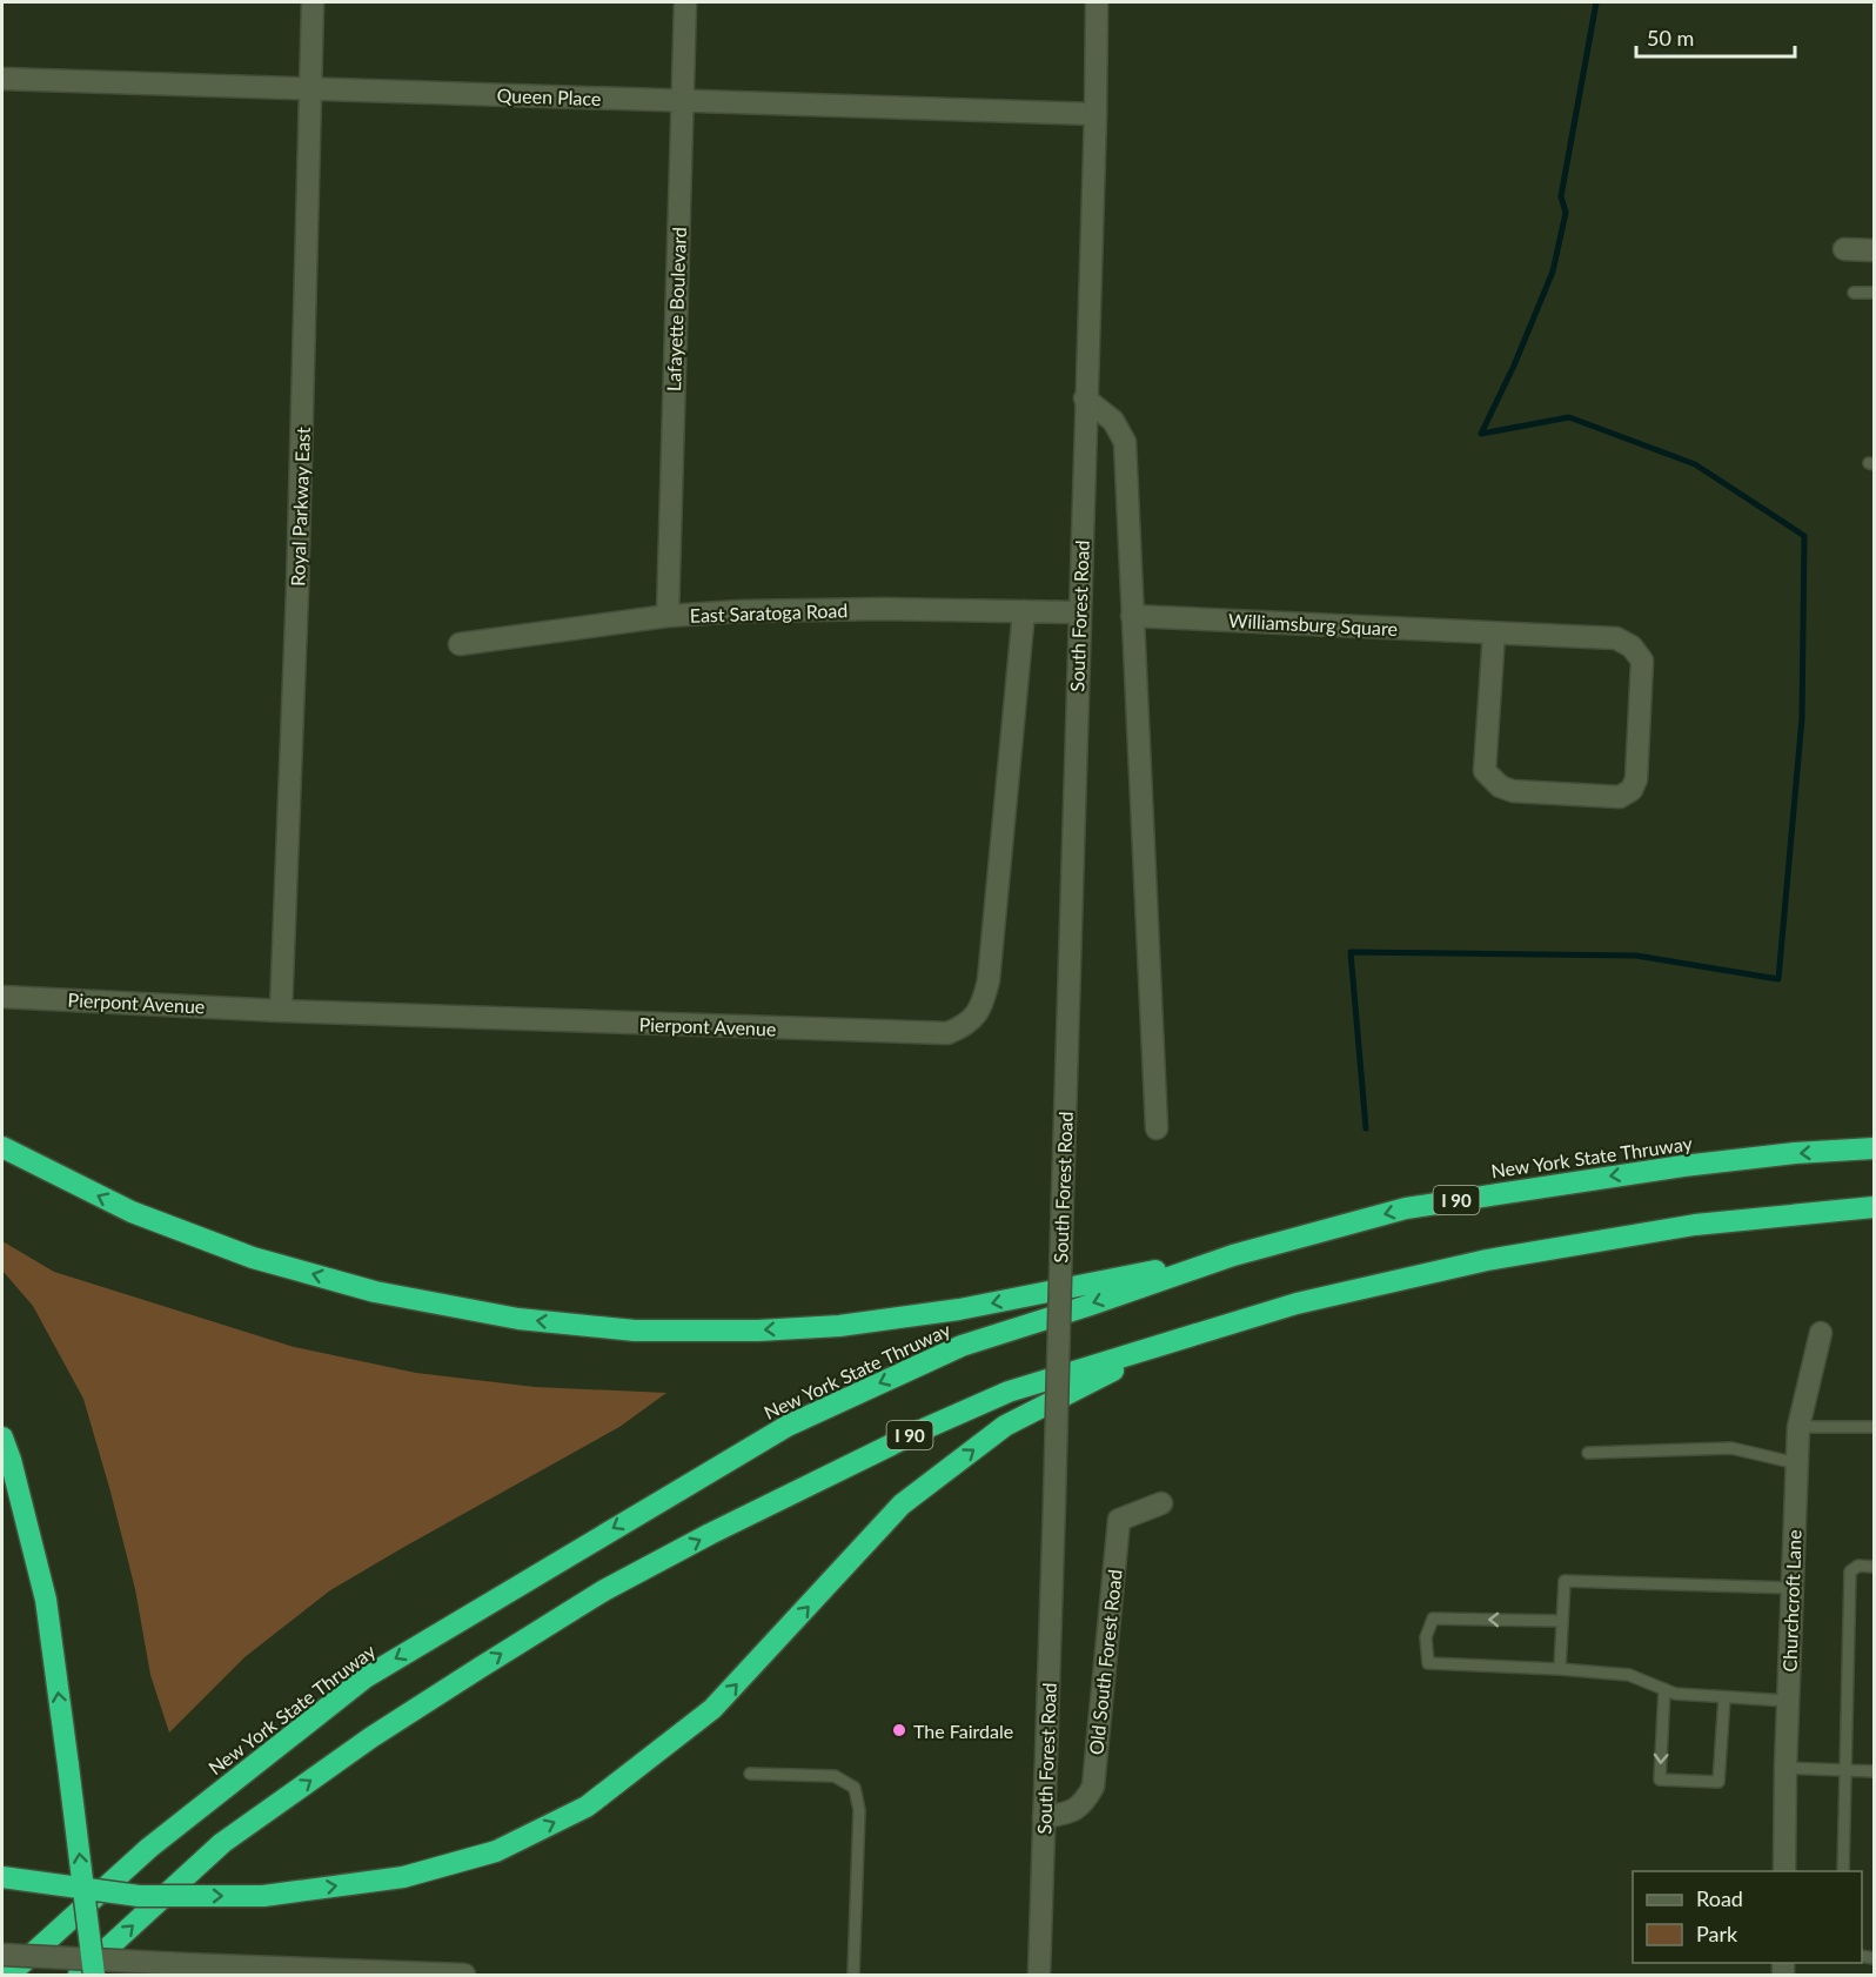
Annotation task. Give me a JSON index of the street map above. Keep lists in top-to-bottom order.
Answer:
{
  "streets": {
    "highway": ["New York State Thruway", "I 90"],
    "street": [
      "Queen Place",
      "Lafayette Boulevard",
      "Royal Parkway East",
      "East Saratoga Road",
      "South Forest Road",
      "Williamsburg Square",
      "Pierpont Avenue",
      "Churchcroft Lane",
      "Old South Forest Road"
    ]
  },
  "crossings": [
    ["Queen Place", "Lafayette Boulevard"],
    ["Queen Place", "Royal Parkway East"],
    ["Queen Place", "South Forest Road"],
    ["Lafayette Boulevard", "East Saratoga Road"],
    ["Royal Parkway East", "Pierpont Avenue"],
    ["East Saratoga Road", "South Forest Road"],
    ["East Saratoga Road", "Pierpont Avenue"],
    ["South Forest Road", "Old South Forest Road"]
  ],
  "places": ["The Fairdale"],
  "legend": ["Road", "Park"],
  "scale_bar": "50 m"
}
